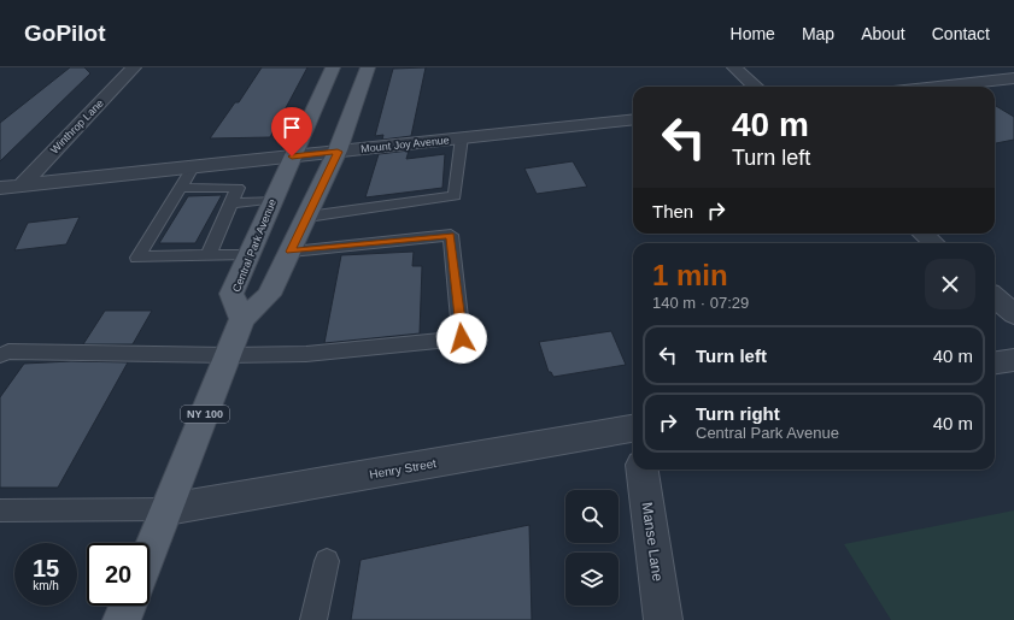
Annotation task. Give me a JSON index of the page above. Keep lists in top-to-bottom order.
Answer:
{
  "streets": {
    "main road": ["Central Park Avenue", "NY 100"],
    "street": [
      "Winthrop Lane",
      "Mount Joy Avenue",
      "Henry Street",
      "Manse Lane"
    ]
  },
  "crossings": [
    ["Winthrop Lane", "Mount Joy Avenue"],
    ["Mount Joy Avenue", "Central Park Avenue"],
    ["Mount Joy Avenue", "NY 100"],
    ["Central Park Avenue", "NY 100"],
    ["NY 100", "Henry Street"]
  ],
  "page": {
    "header": "GoPilot",
    "nav": [
      "Home",
      "Map",
      "About",
      "Contact"
    ],
    "turn": ["40 m", "Turn left"],
    "then": "Then",
    "heading": ["1 min", "140 m · 07:29"],
    "list": [
      {
        "name": "Turn left",
        "value": "40 m"
      },
      {
        "name": "Turn right",
        "note": "Central Park Avenue",
        "value": "40 m"
      }
    ],
    "speed": "15 km/h",
    "limit": "20"
  }
}
